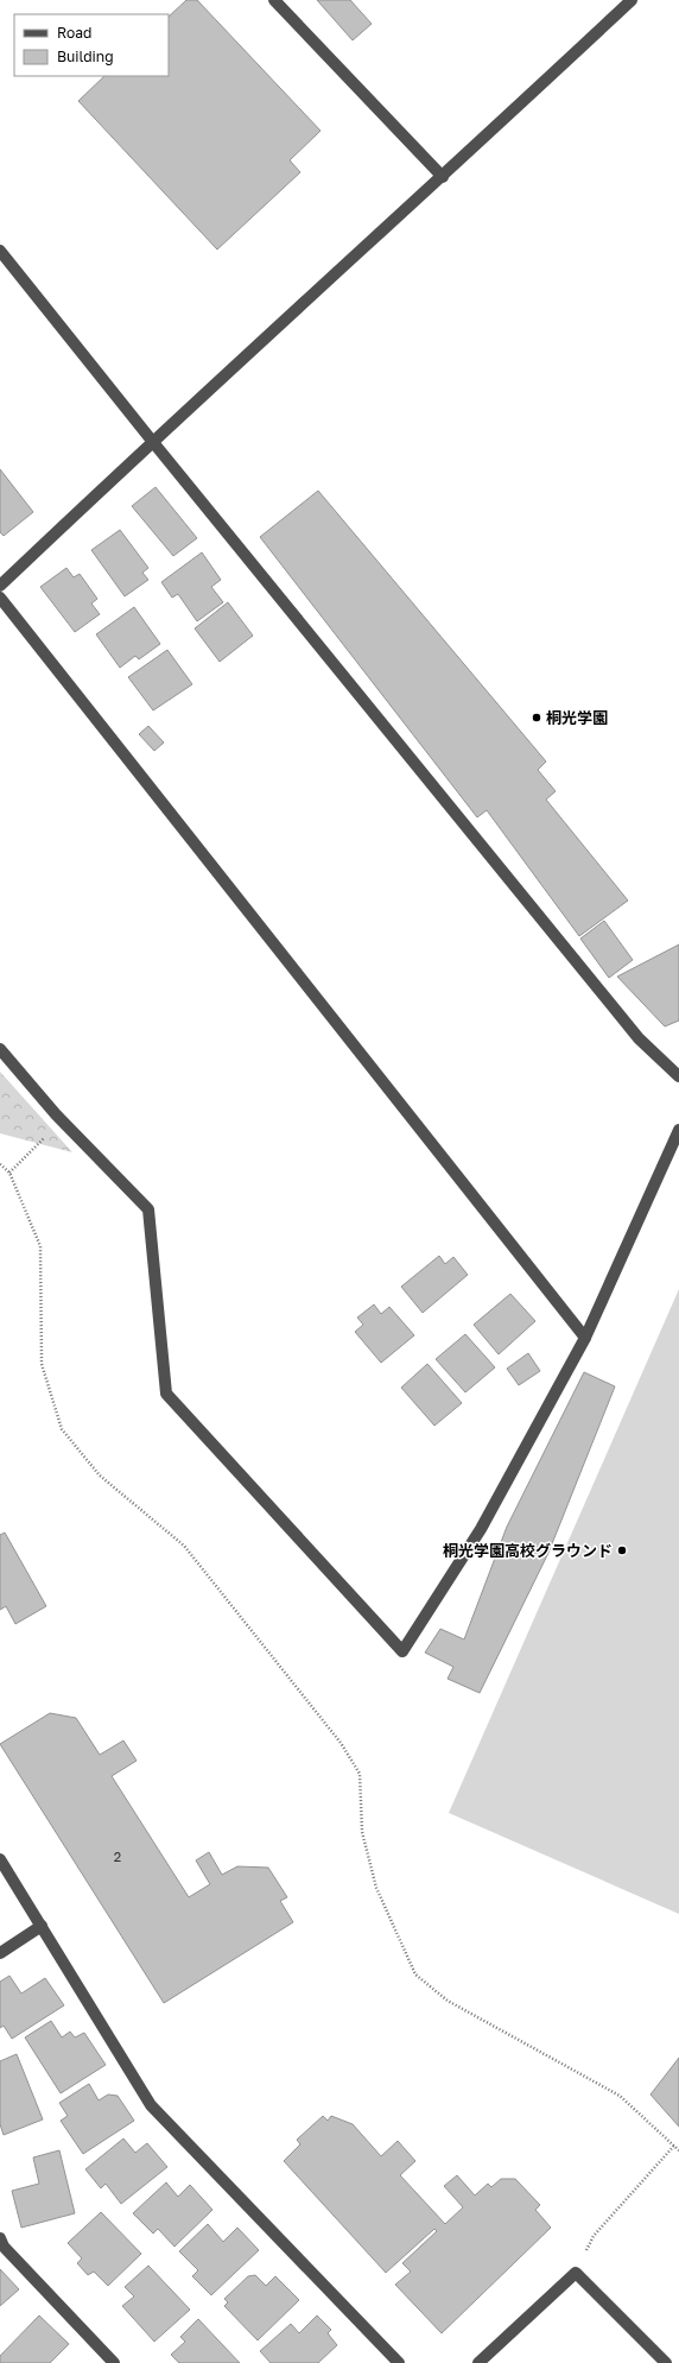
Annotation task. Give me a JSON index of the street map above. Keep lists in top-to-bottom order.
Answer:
{
  "places": ["桐光学園", "桐光学園高校グラウンド"],
  "house_numbers": ["2"],
  "legend": ["Road", "Building"]
}
